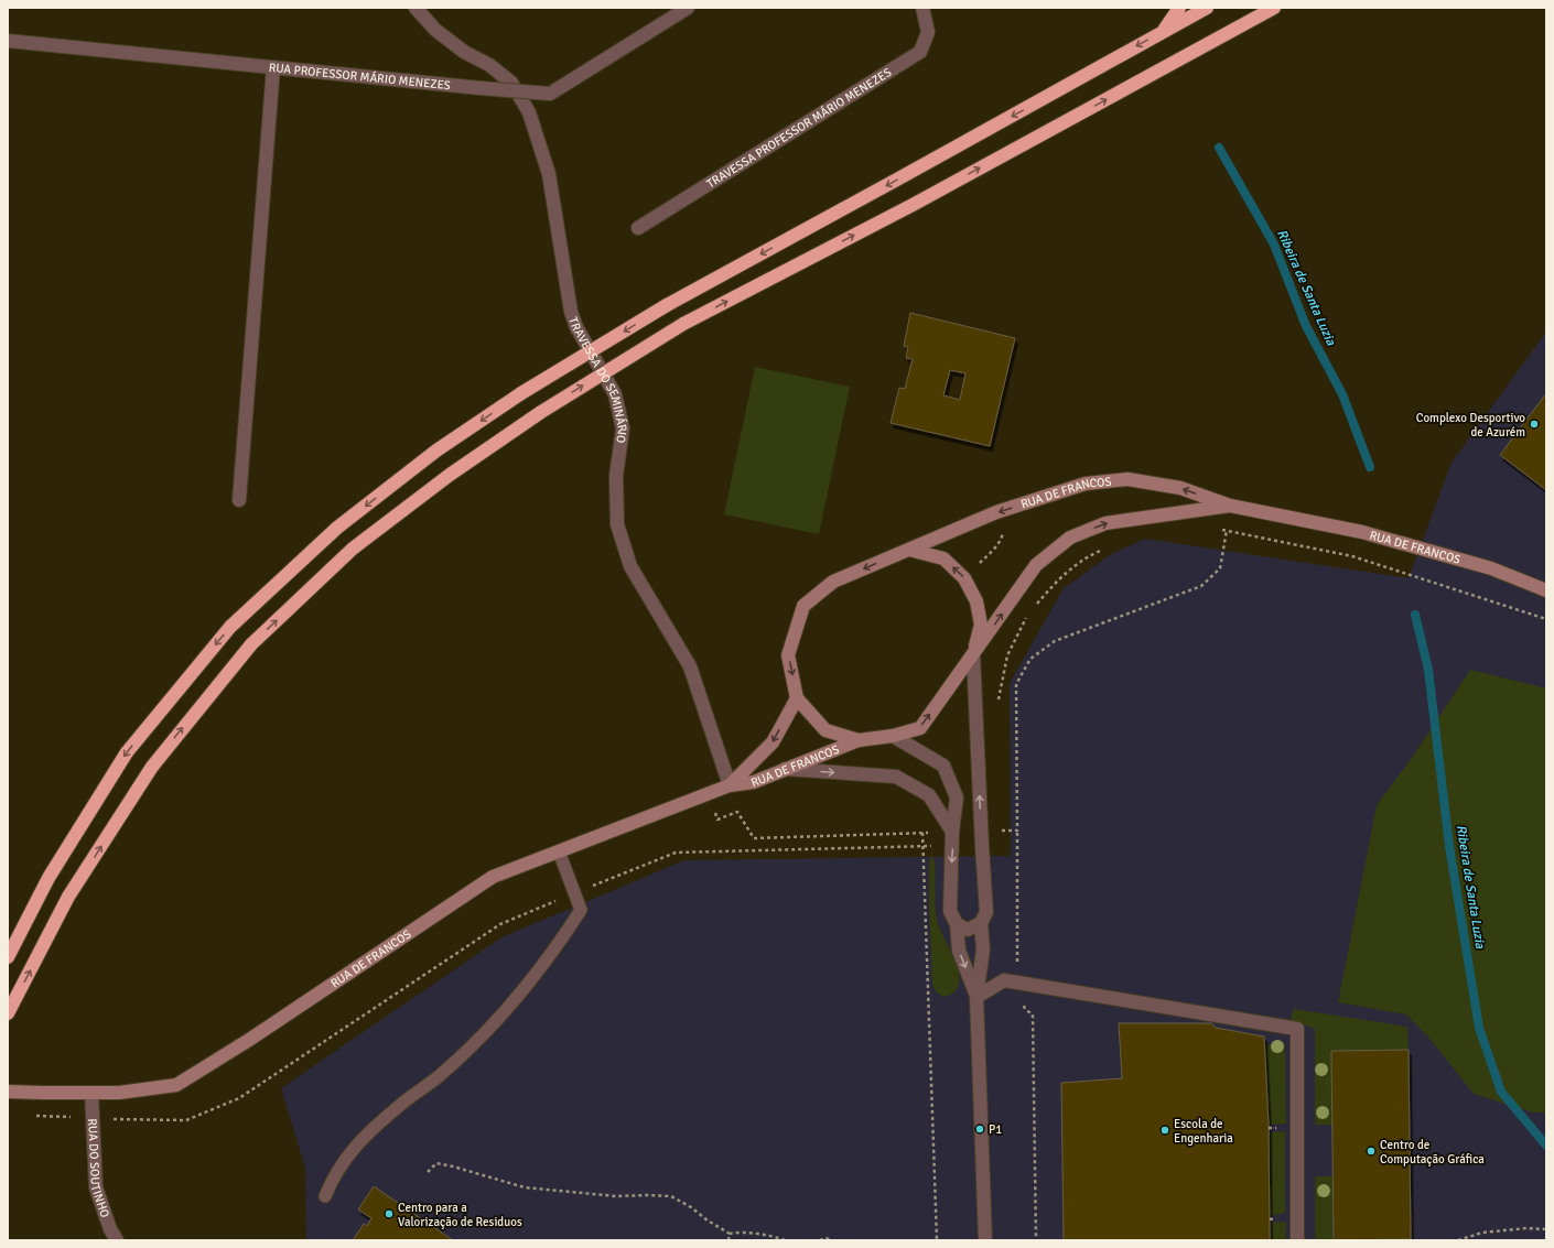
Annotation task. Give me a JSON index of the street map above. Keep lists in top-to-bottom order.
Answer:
{
  "streets": {
    "street": [
      "RUA PROFESSOR MÁRIO MENEZES",
      "TRAVESSA PROFESSOR MÁRIO MENEZES",
      "TRAVESSA DO SEMINÁRIO",
      "RUA DE FRANCOS",
      "RUA DO SOUTINHO"
    ]
  },
  "crossings": [
    ["TRAVESSA DO SEMINÁRIO", "RUA DE FRANCOS"],
    ["RUA DE FRANCOS", "RUA DO SOUTINHO"]
  ],
  "water": ["Ribeira de Santa Luzia"],
  "places": [
    "Complexo Desportivo de Azurém",
    "P1",
    "Escola de Engenharia",
    "Centro de Computação Gráfica",
    "Centro para a Valorização de Residuos"
  ]
}
